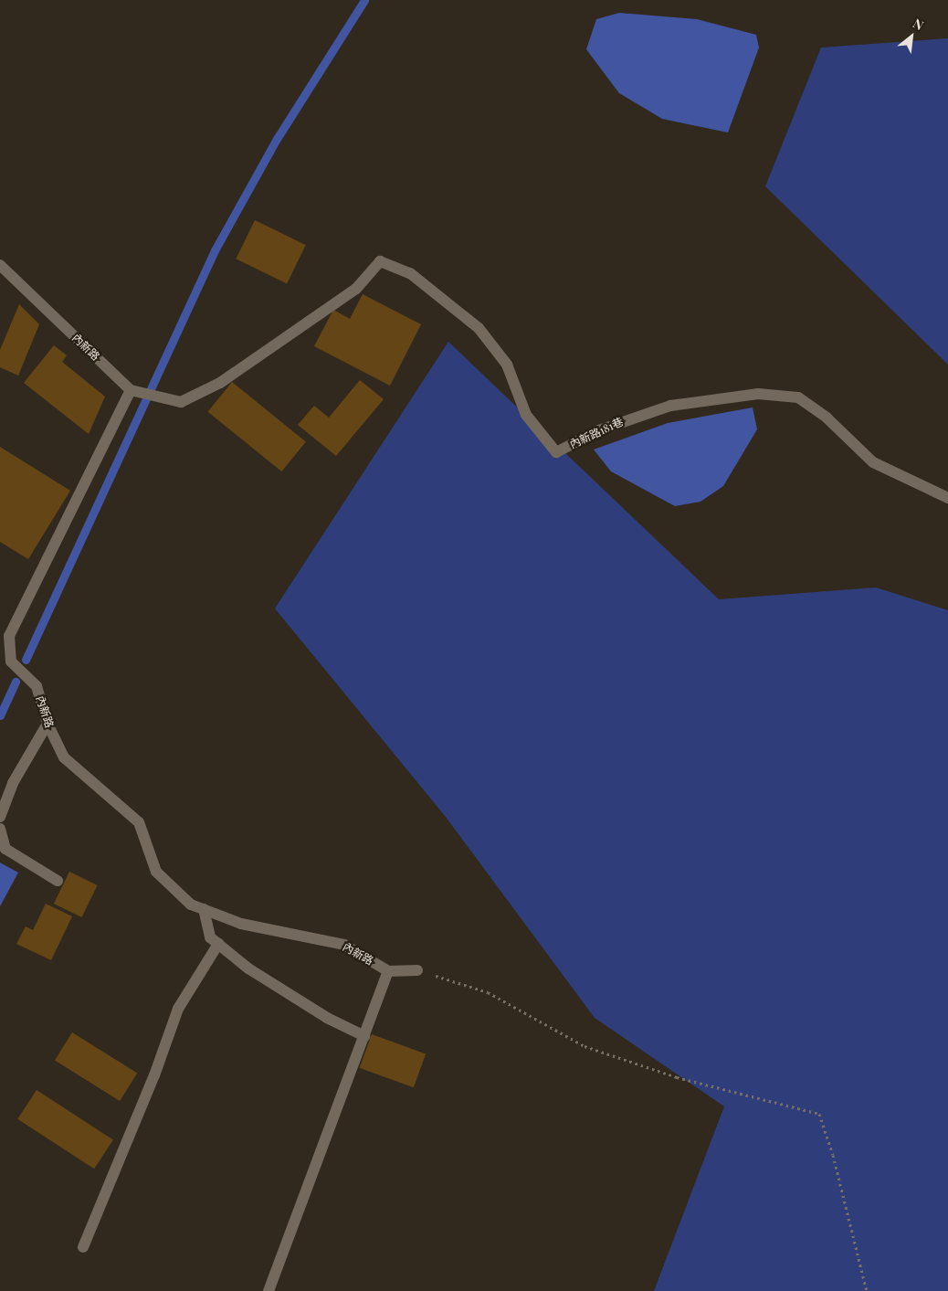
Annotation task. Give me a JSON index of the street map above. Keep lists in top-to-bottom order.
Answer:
{
  "streets": {
    "street": ["內新路", "內新路181巷"]
  },
  "crossings": [
    ["內新路", "內新路181巷"]
  ],
  "north": "top right"
}
